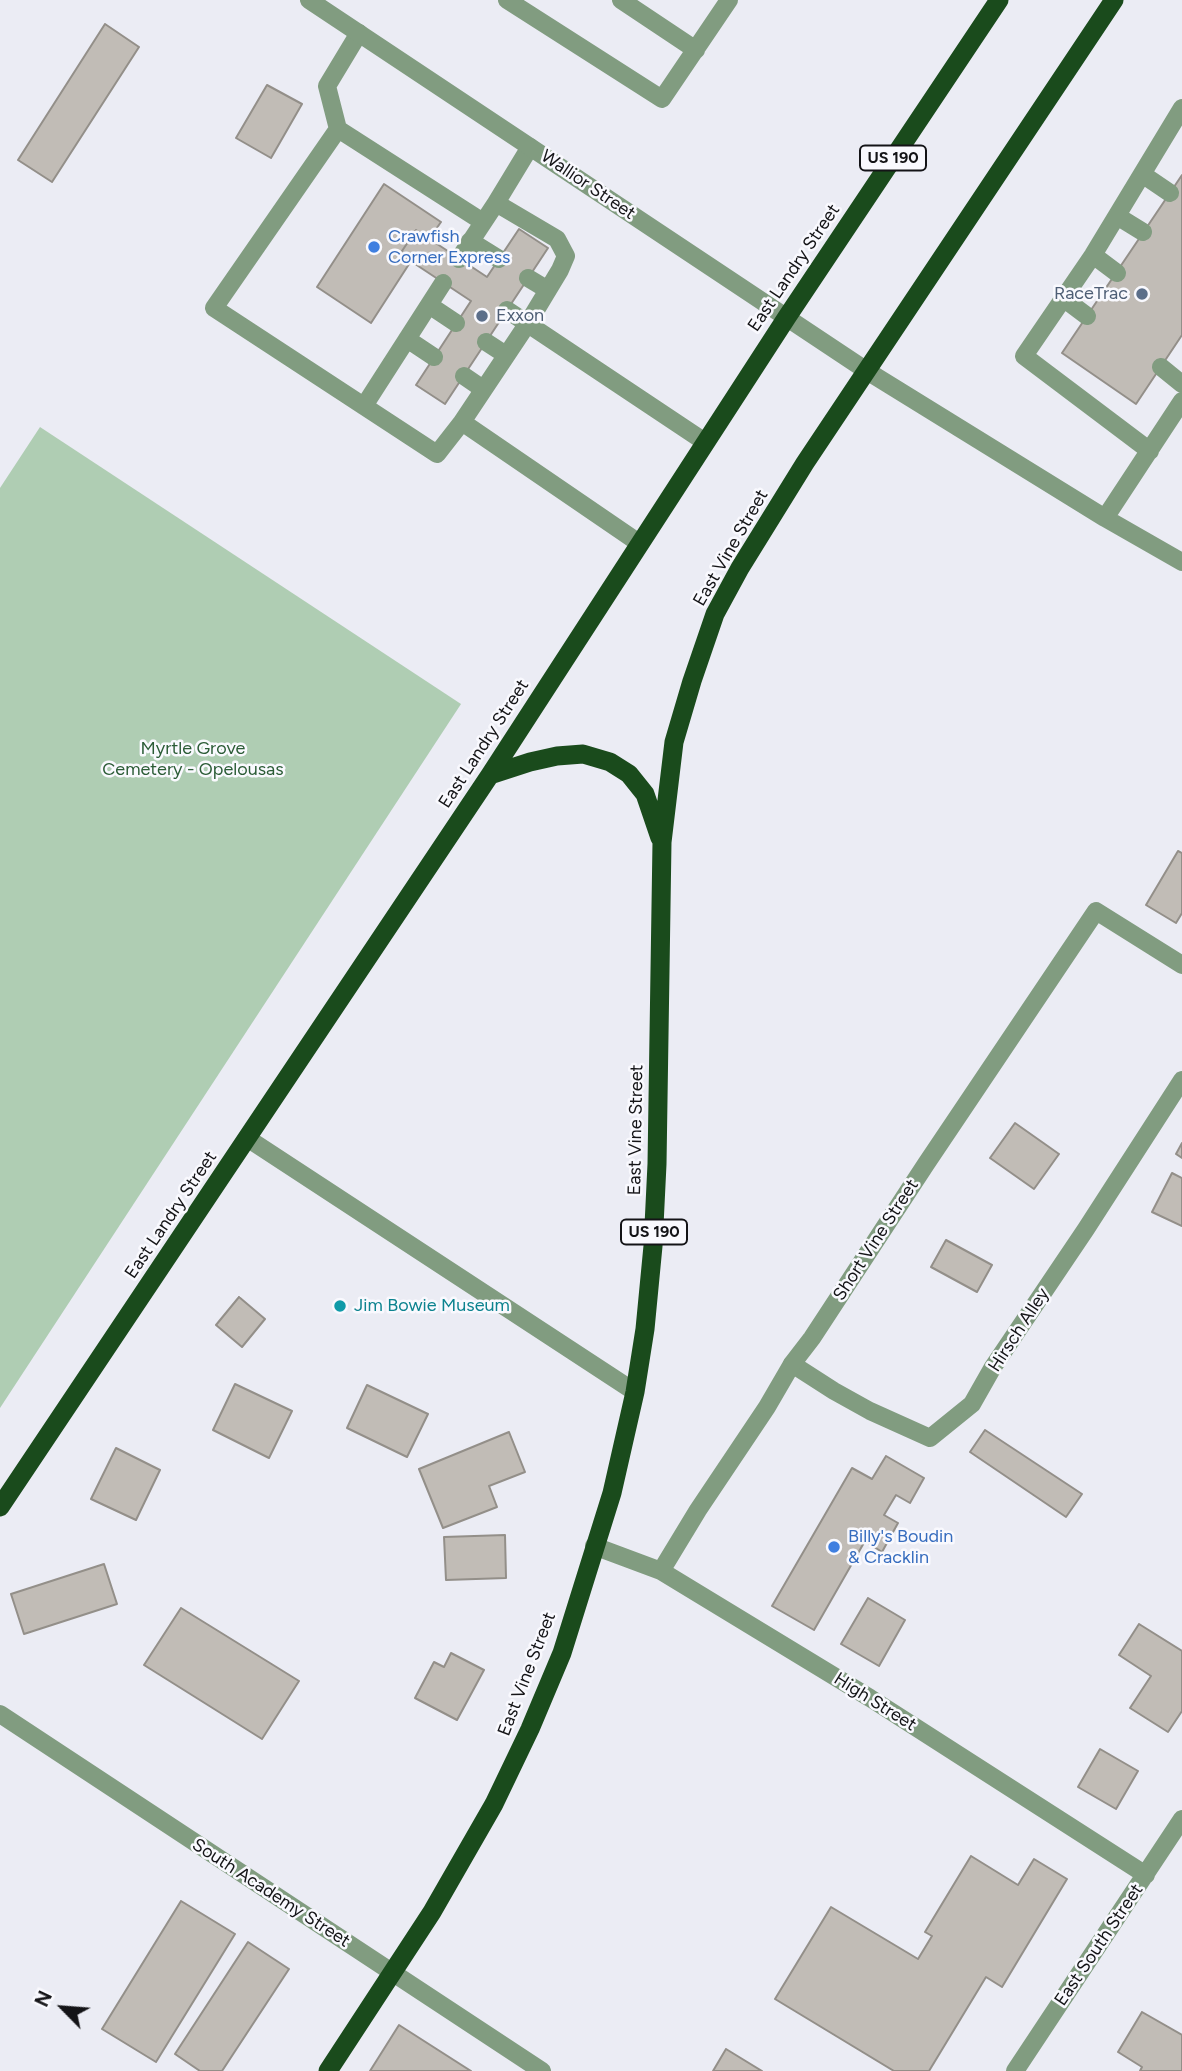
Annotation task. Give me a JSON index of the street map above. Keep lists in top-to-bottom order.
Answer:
{
  "streets": {
    "highway": ["US 190", "East Landry Street", "East Vine Street"],
    "street": [
      "Wallior Street",
      "Short Vine Street",
      "Hirsch Alley",
      "High Street",
      "South Academy Street",
      "East South Street"
    ]
  },
  "crossings": [
    ["Wallior Street", "East Landry Street"],
    ["Wallior Street", "East Vine Street"],
    ["East Vine Street", "High Street"],
    ["East Vine Street", "South Academy Street"],
    ["Short Vine Street", "Hirsch Alley"],
    ["Short Vine Street", "High Street"],
    ["High Street", "East South Street"]
  ],
  "parks": ["Myrtle Grove Cemetery - Opelousas"],
  "places": [
    "Crawfish Corner Express",
    "RaceTrac",
    "Exxon",
    "Jim Bowie Museum",
    "Billy's Boudin & Cracklin"
  ],
  "north": "top left"
}
